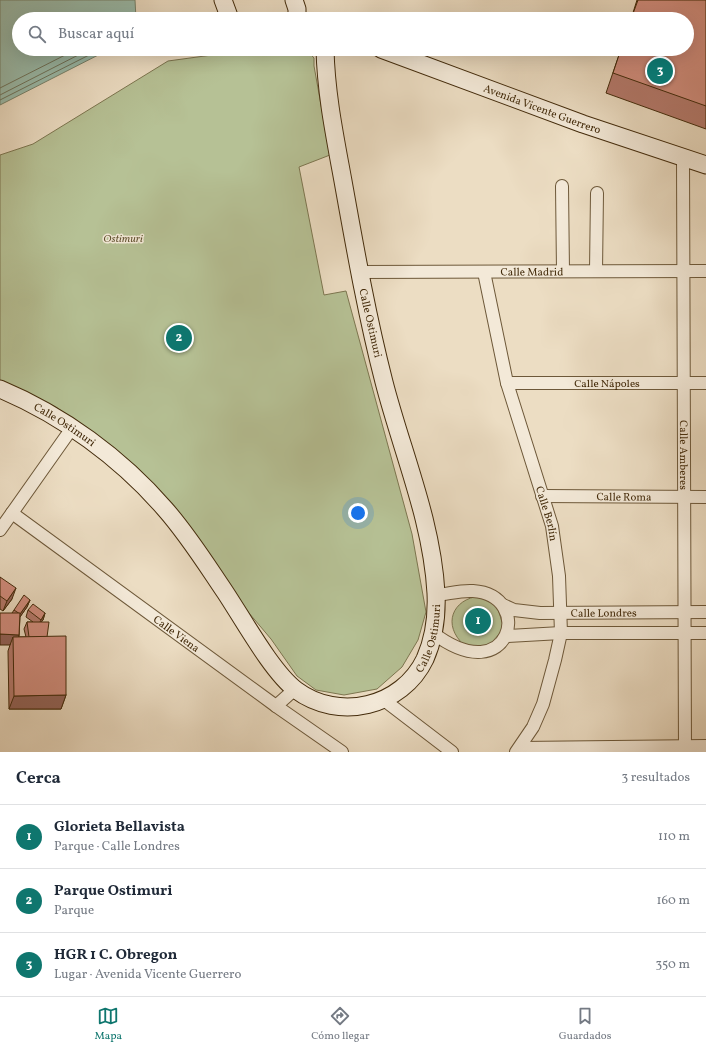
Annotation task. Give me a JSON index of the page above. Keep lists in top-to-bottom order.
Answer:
{
  "streets": {
    "street": [
      "Avenida Vicente Guerrero",
      "Calle Madrid",
      "Calle Ostimuri",
      "Calle Nápoles",
      "Calle Amberes",
      "Calle Roma",
      "Calle Berlín",
      "Calle Londres",
      "Calle Viena"
    ]
  },
  "crossings": [
    ["Avenida Vicente Guerrero", "Calle Amberes"],
    ["Calle Madrid", "Calle Ostimuri"],
    ["Calle Madrid", "Calle Amberes"],
    ["Calle Madrid", "Calle Berlín"],
    ["Calle Ostimuri", "Calle Londres"],
    ["Calle Nápoles", "Calle Amberes"],
    ["Calle Nápoles", "Calle Berlín"],
    ["Calle Amberes", "Calle Roma"],
    ["Calle Amberes", "Calle Londres"],
    ["Calle Roma", "Calle Berlín"],
    ["Calle Berlín", "Calle Londres"]
  ],
  "parks": ["Ostimuri"],
  "page": {
    "search": "Buscar aquí",
    "pins": ["3", "2", "1"],
    "heading": ["Cerca", "3 resultados"],
    "list": [
      {
        "mark": "1",
        "name": "Glorieta Bellavista",
        "note": "Parque · Calle Londres",
        "value": "110 m"
      },
      {
        "mark": "2",
        "name": "Parque Ostimuri",
        "note": "Parque",
        "value": "160 m"
      },
      {
        "mark": "3",
        "name": "HGR 1 C. Obregon",
        "note": "Lugar · Avenida Vicente Guerrero",
        "value": "350 m"
      }
    ],
    "nav": ["Mapa", "Cómo llegar", "Guardados"]
  }
}
